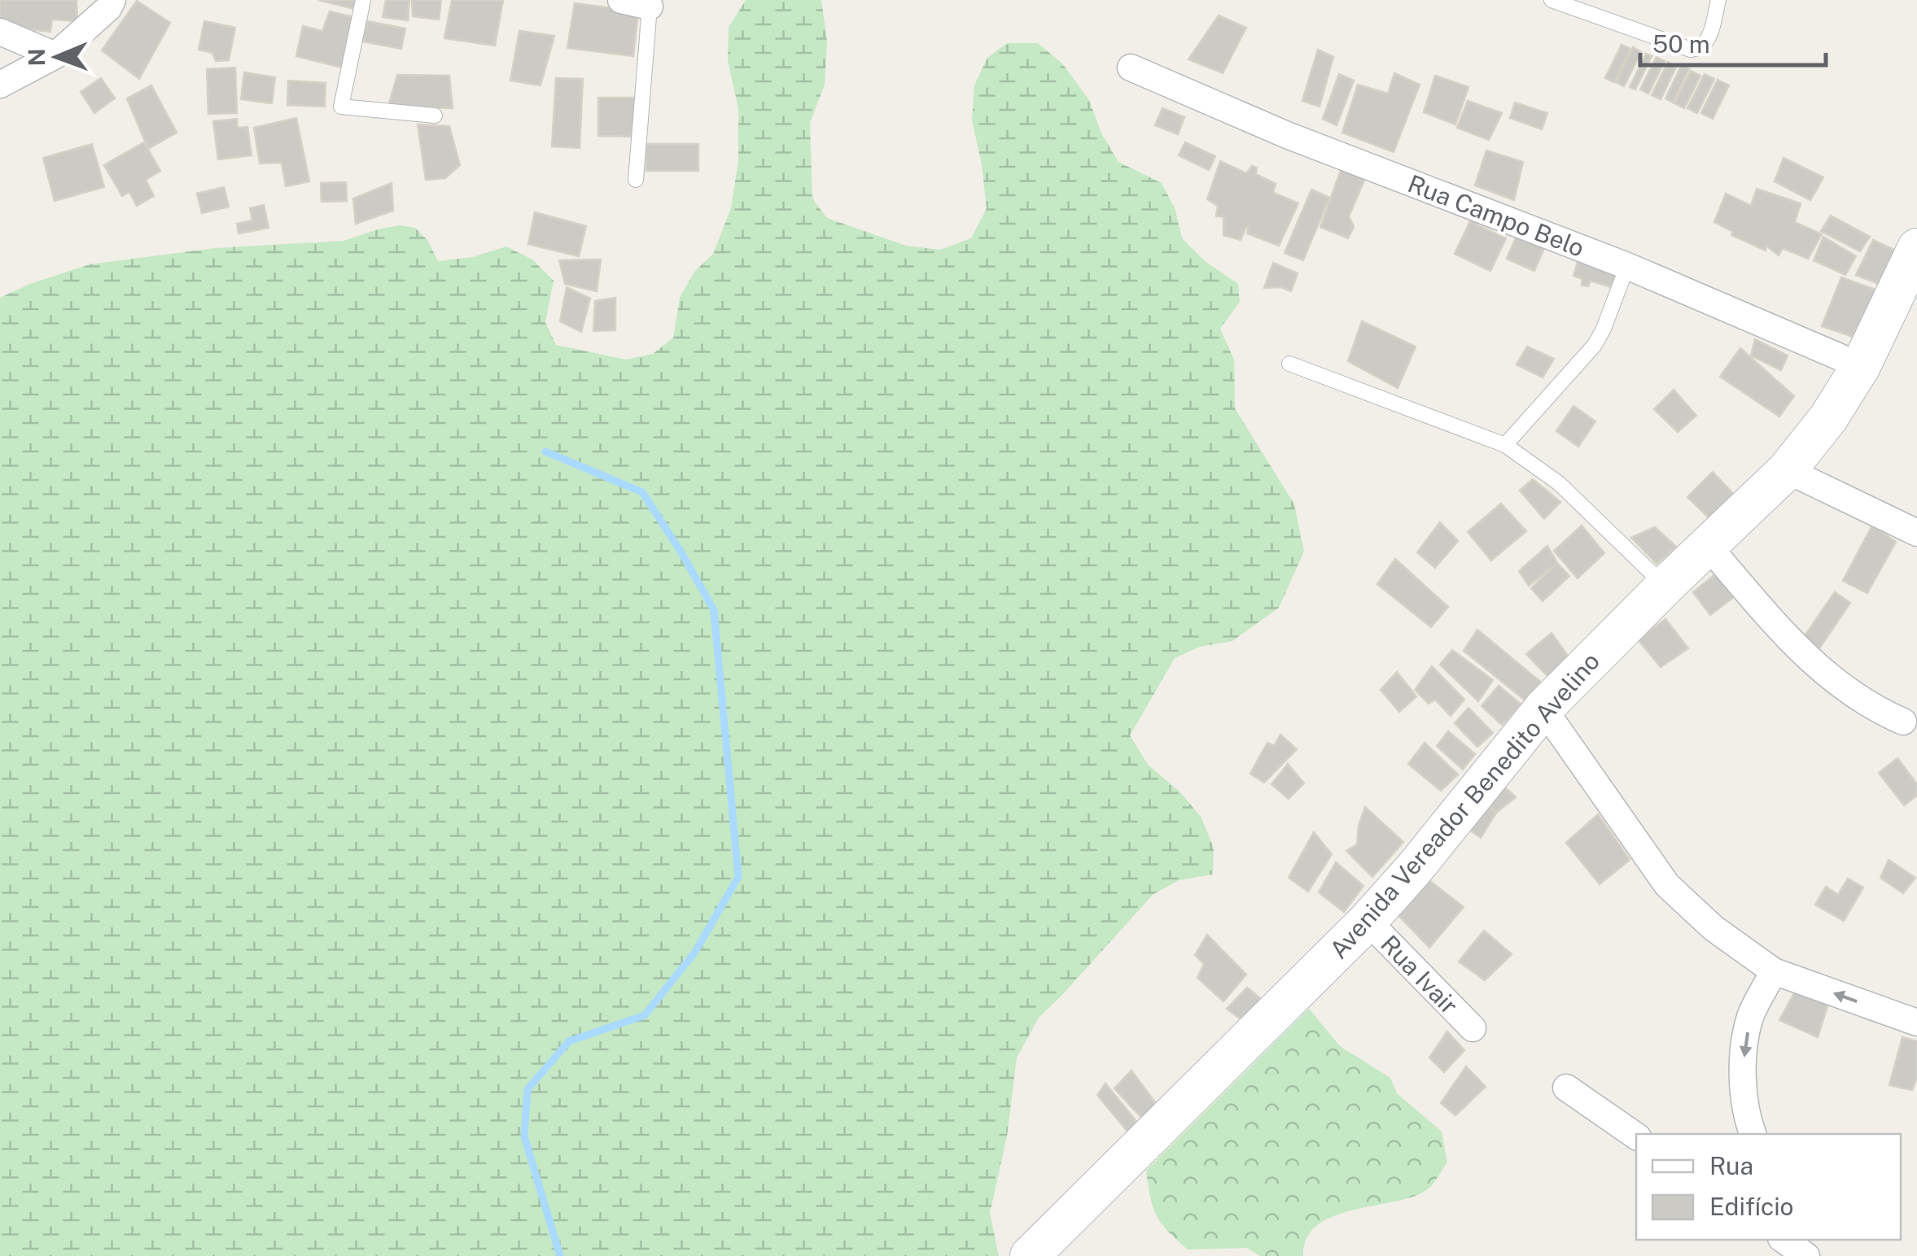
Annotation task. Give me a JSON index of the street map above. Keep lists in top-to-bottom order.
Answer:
{
  "streets": {
    "main road": ["Avenida Vereador Benedito Avelino"],
    "street": ["Rua Campo Belo", "Rua Ivair"]
  },
  "crossings": [
    ["Rua Campo Belo", "Avenida Vereador Benedito Avelino"],
    ["Avenida Vereador Benedito Avelino", "Rua Ivair"]
  ],
  "legend": ["Rua", "Edifício"],
  "scale_bar": "50 m",
  "north": "left"
}
